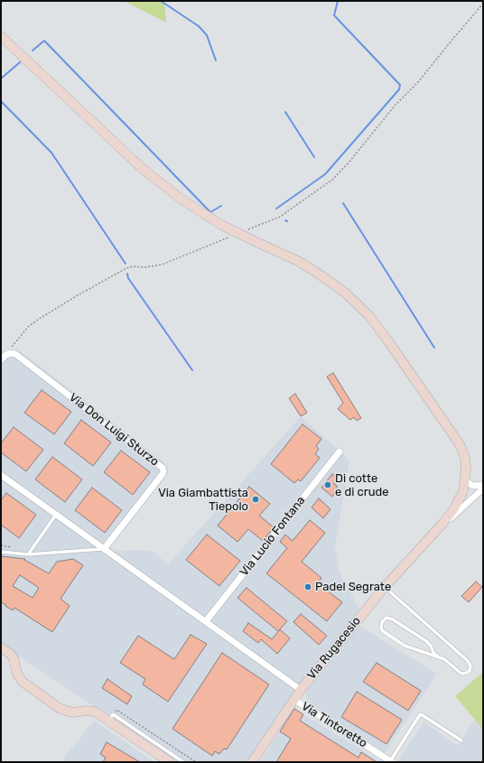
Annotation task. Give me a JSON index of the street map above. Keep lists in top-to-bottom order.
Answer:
{
  "streets": {
    "main road": ["Via Rugacesio"],
    "street": ["Via Don Luigi Sturzo", "Via Lucio Fontana", "Via Tintoretto"]
  },
  "crossings": [
    ["Via Rugacesio", "Via Tintoretto"]
  ],
  "places": ["Di cotte e di crude", "Via Giambattista Tiepolo", "Padel Segrate"]
}
